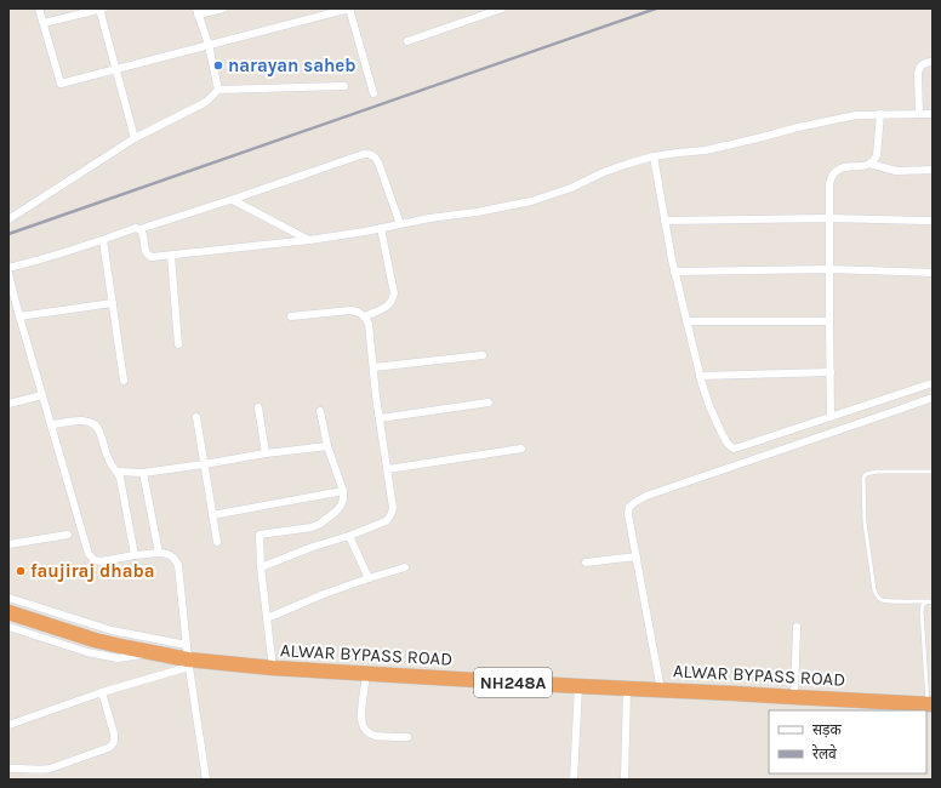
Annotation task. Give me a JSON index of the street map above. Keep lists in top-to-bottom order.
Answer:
{
  "streets": {
    "highway": ["ALWAR BYPASS ROAD", "NH248A"]
  },
  "places": ["narayan saheb", "faujiraj dhaba"],
  "legend": ["सड़क", "रेलवे"]
}
